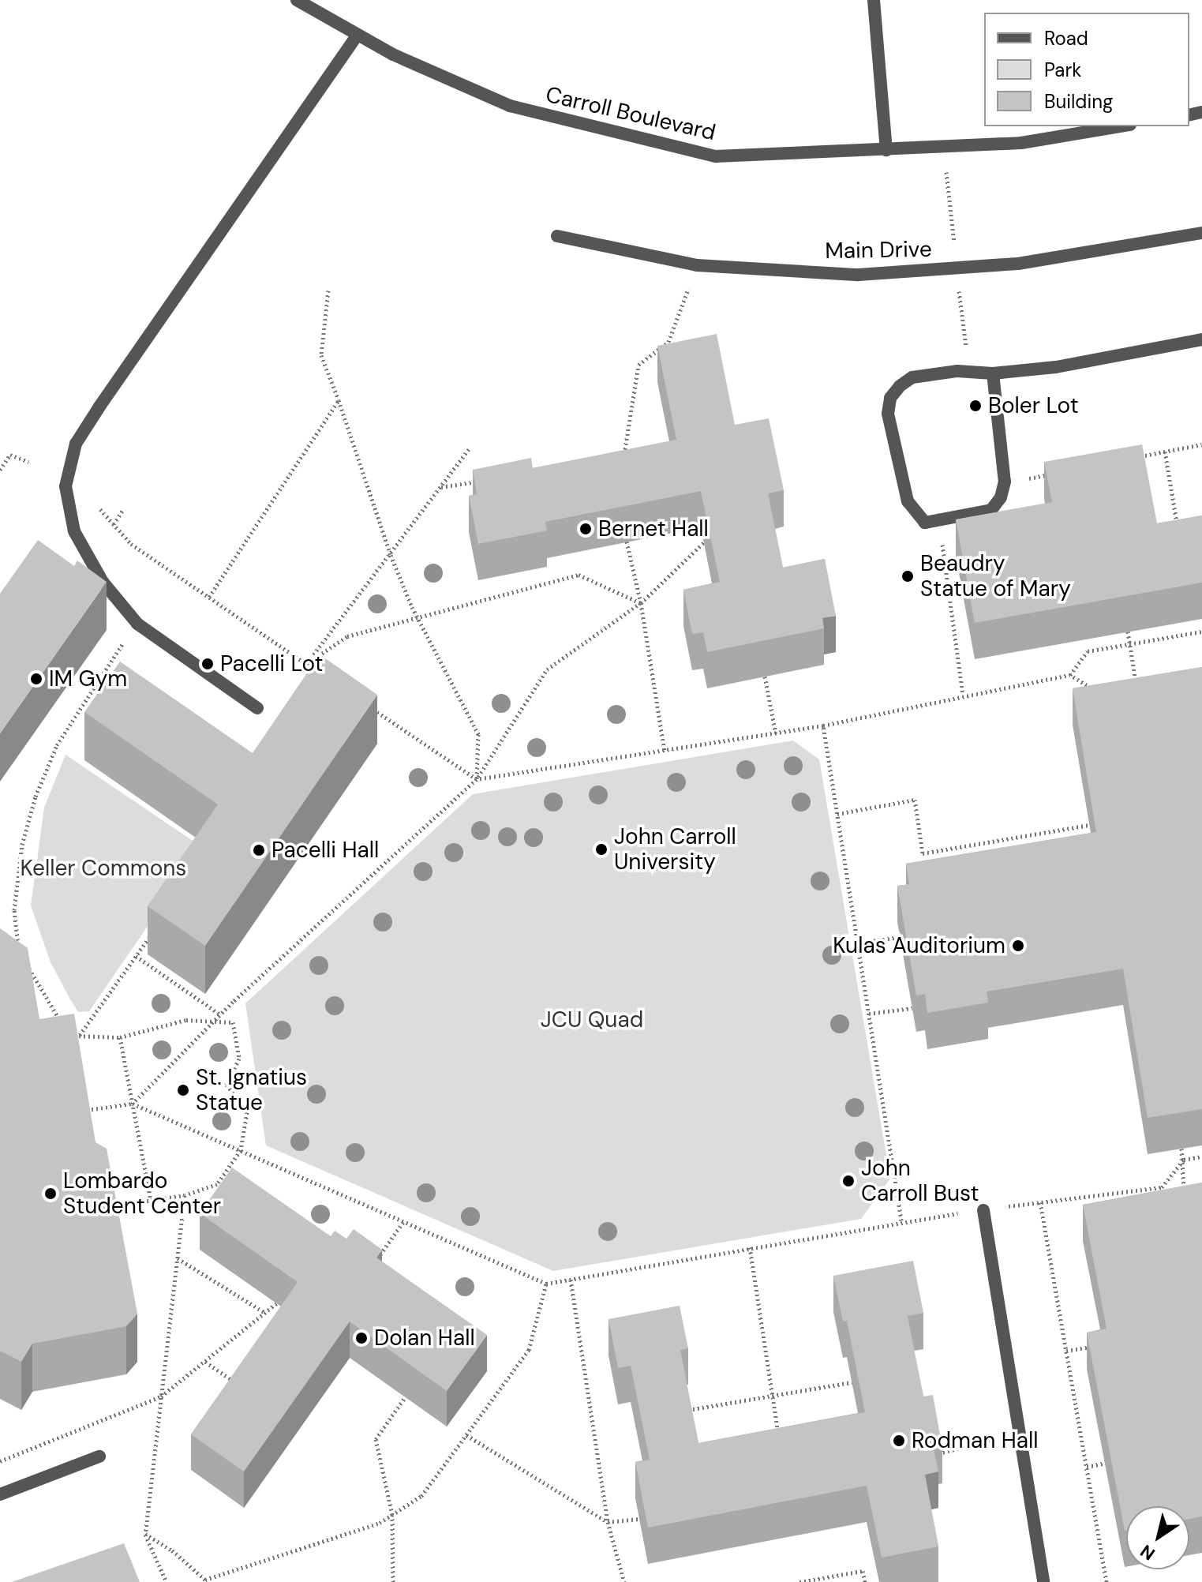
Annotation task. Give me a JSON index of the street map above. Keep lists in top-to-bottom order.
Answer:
{
  "streets": {
    "street": ["Carroll Boulevard", "Main Drive"]
  },
  "parks": ["Keller Commons", "JCU Quad"],
  "places": [
    "Boler Lot",
    "Bernet Hall",
    "Beaudry Statue of Mary",
    "Pacelli Lot",
    "IM Gym",
    "John Carroll University",
    "Pacelli Hall",
    "Kulas Auditorium",
    "St. Ignatius Statue",
    "John Carroll Bust",
    "Lombardo Student Center",
    "Dolan Hall",
    "Rodman Hall"
  ],
  "legend": ["Road", "Park", "Building"],
  "north": "bottom left"
}
